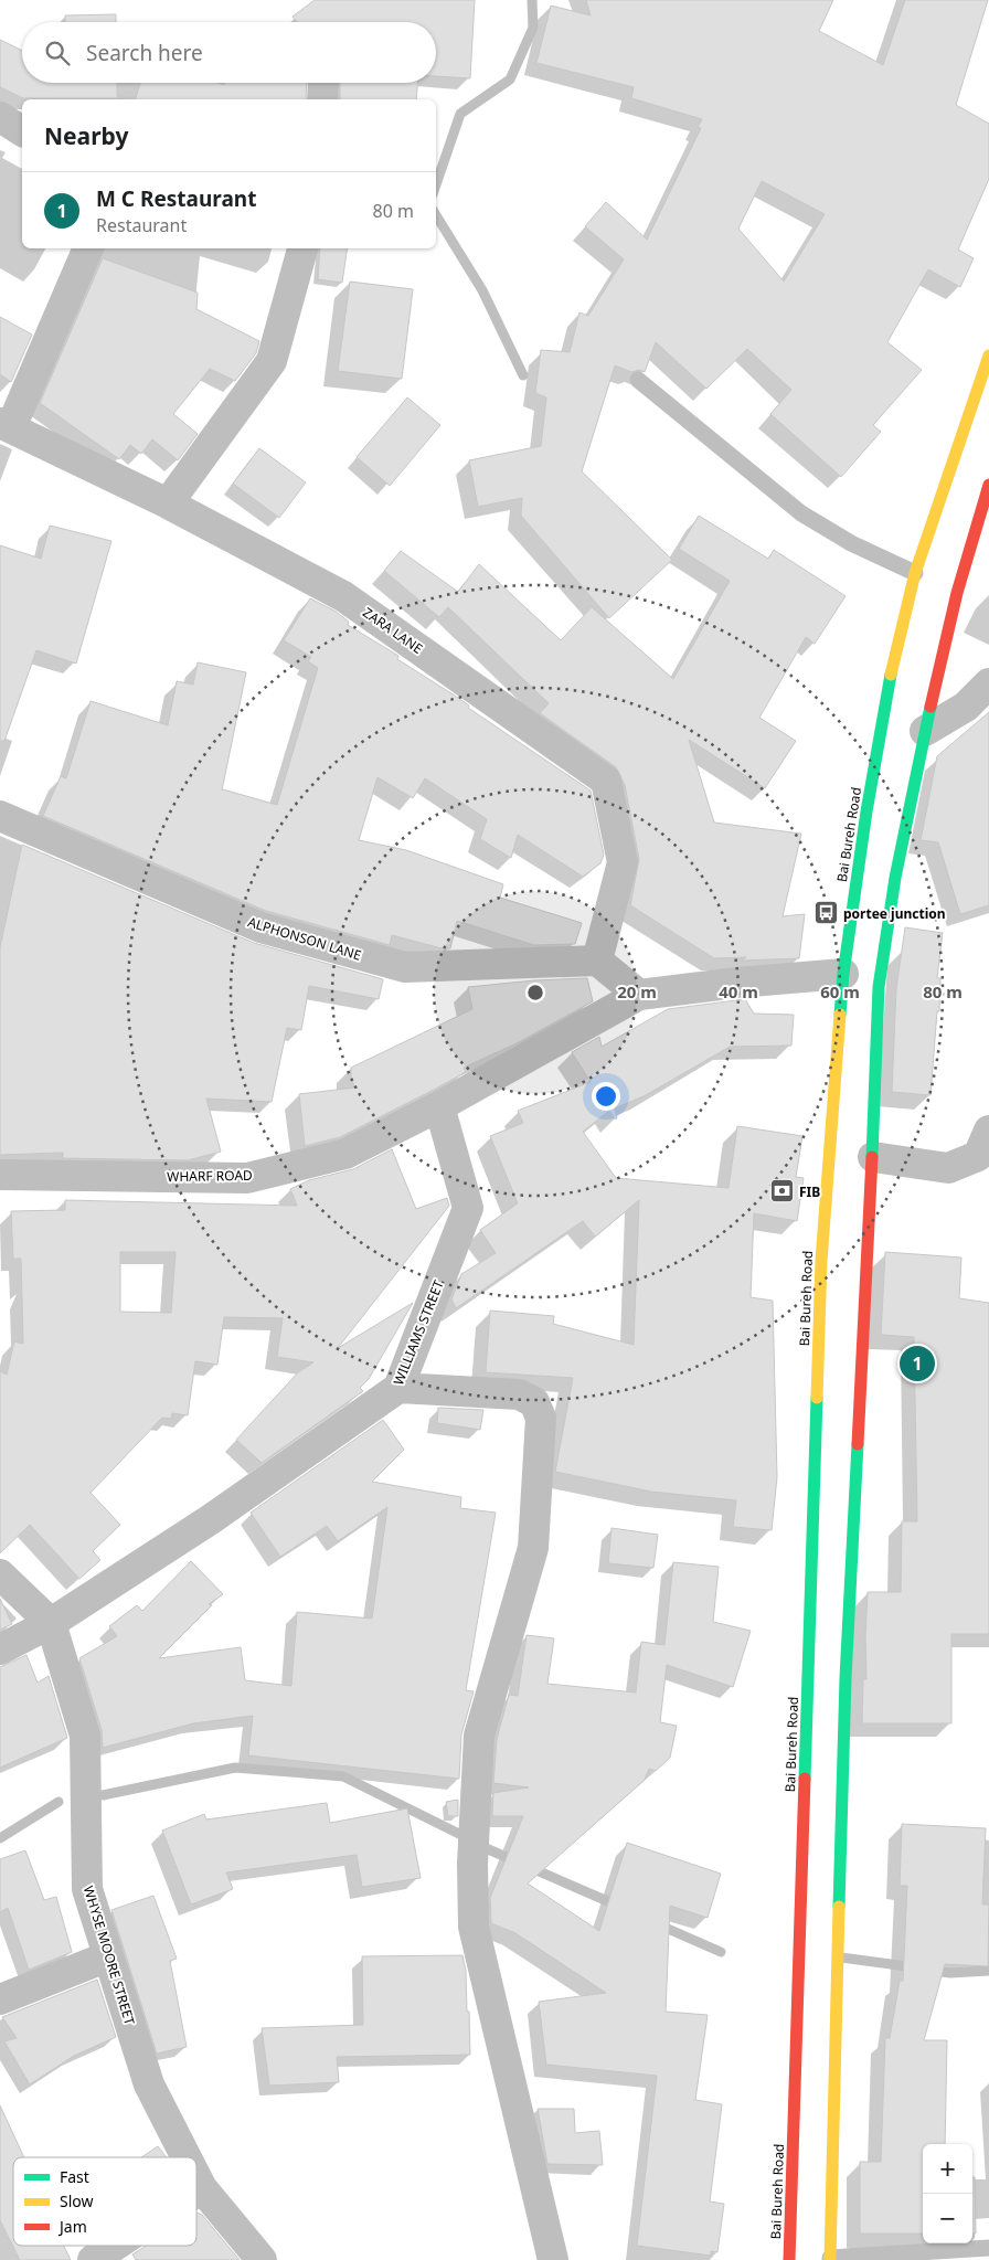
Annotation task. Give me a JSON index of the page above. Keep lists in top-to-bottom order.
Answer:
{
  "streets": {
    "highway": ["Bai Bureh Road"],
    "street": [
      "ZARA LANE",
      "ALPHONSON LANE",
      "WHARF ROAD",
      "WILLIAMS STREET",
      "WHYSE MOORE STREET"
    ]
  },
  "crossings": [
    ["ZARA LANE", "ALPHONSON LANE"],
    ["WHARF ROAD", "WILLIAMS STREET"],
    ["WILLIAMS STREET", "WHYSE MOORE STREET"]
  ],
  "places": {
    "bus stop": ["portee junction"],
    "bank": ["FIB"]
  },
  "legend": ["Fast", "Slow", "Jam"],
  "page": {
    "search": "Search here",
    "heading": "Nearby",
    "list": [
      {
        "mark": "1",
        "name": "M C Restaurant",
        "note": "Restaurant",
        "value": "80 m"
      }
    ],
    "pins": "1",
    "map_buttons": ["+", "−"]
  },
  "rings": [
    "20 m",
    "40 m",
    "60 m",
    "80 m"
  ]
}
